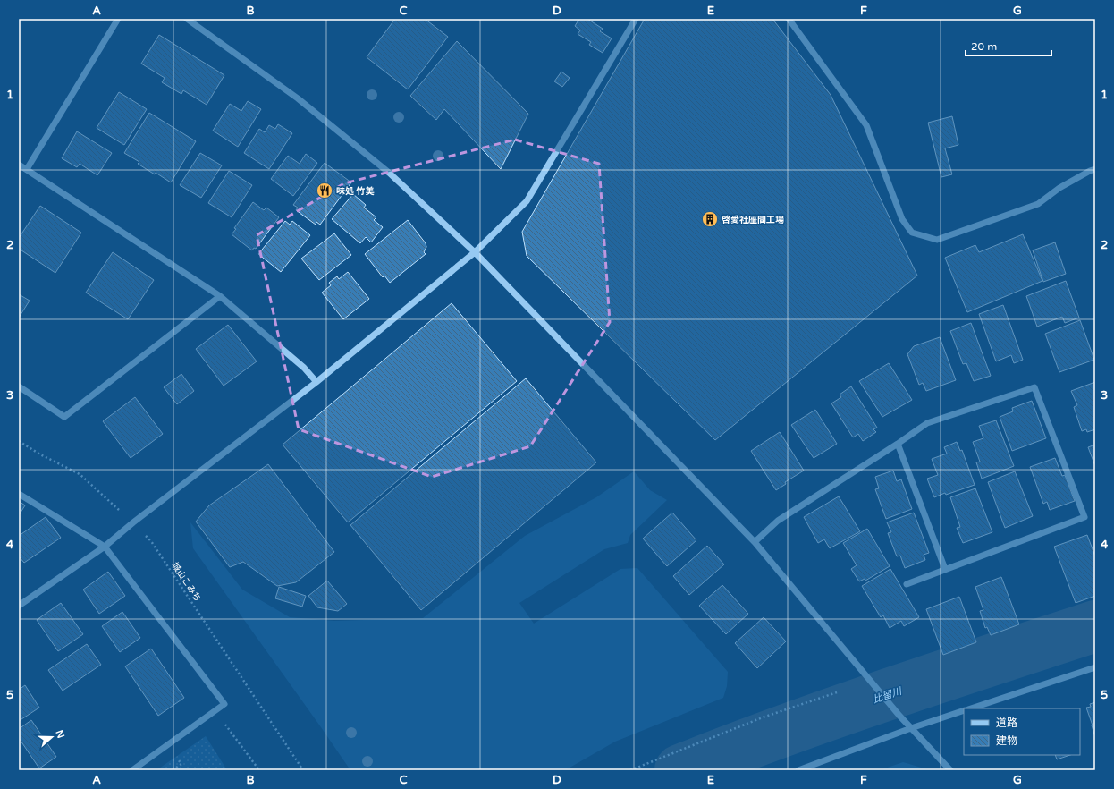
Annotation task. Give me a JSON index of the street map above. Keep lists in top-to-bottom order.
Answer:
{
  "streets": {
    "path": ["城山こみち"]
  },
  "water": ["比留川"],
  "places": {
    "restaurant": ["味処 竹美"],
    "building": ["啓愛社座間工場"]
  },
  "legend": ["道路", "建物"],
  "scale_bar": "20 m",
  "north": "right",
  "grid": {
    "columns": [
      "A",
      "B",
      "C",
      "D",
      "E",
      "F",
      "G"
    ],
    "rows": [
      "1",
      "2",
      "3",
      "4",
      "5"
    ]
  }
}
